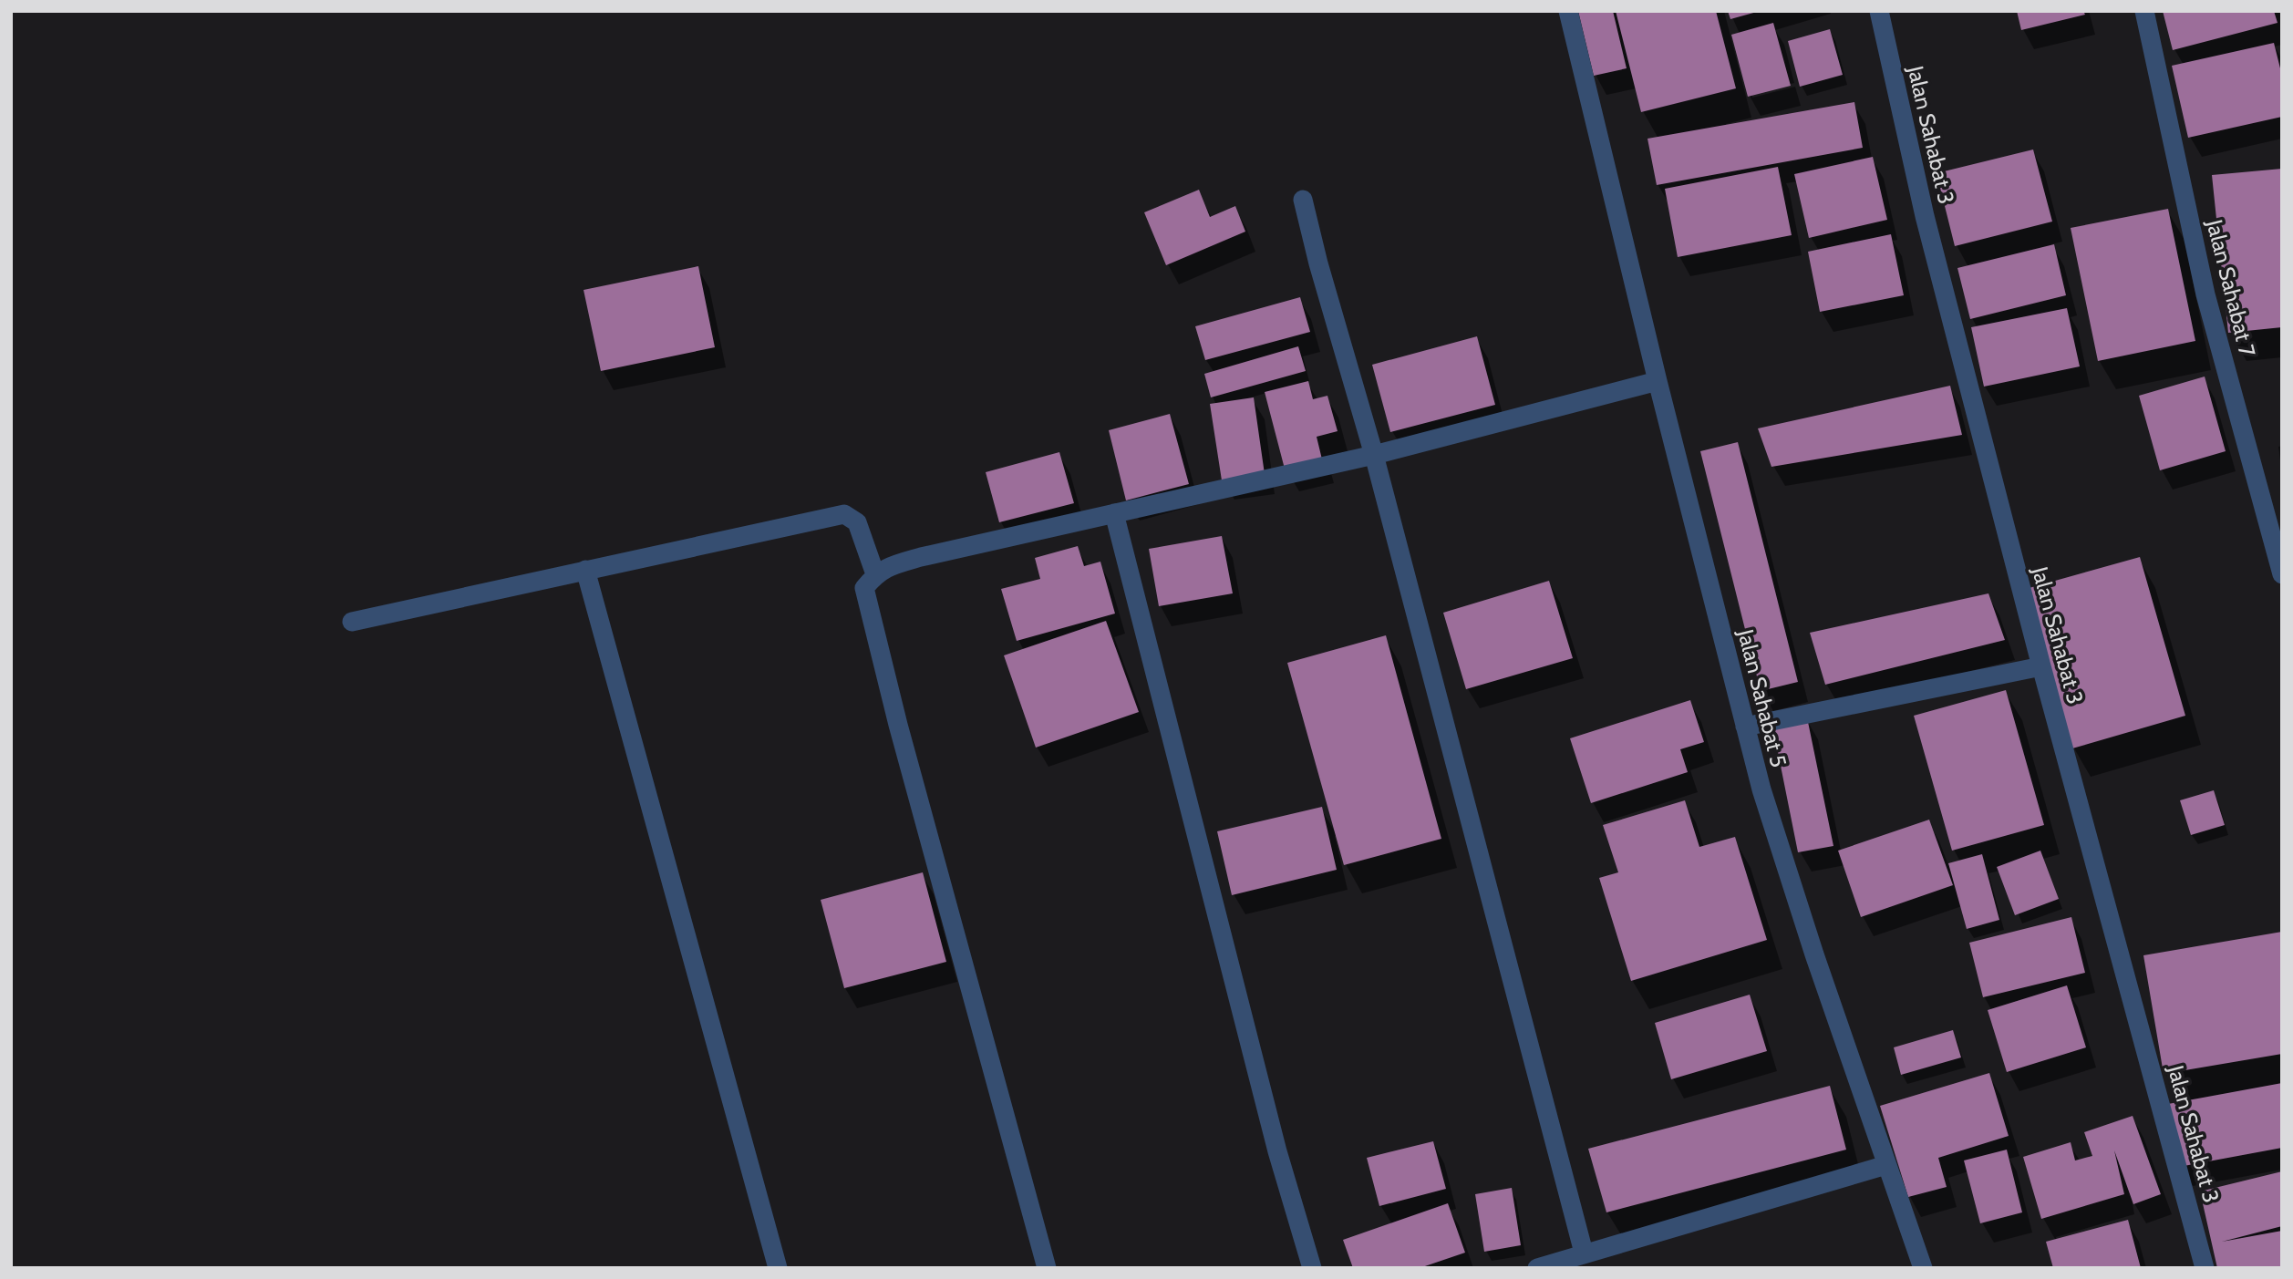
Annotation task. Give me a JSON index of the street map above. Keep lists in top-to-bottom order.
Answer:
{
  "streets": {
    "street": ["Jalan Sahabat 3", "Jalan Sahabat 7", "Jalan Sahabat 5"]
  }
}
